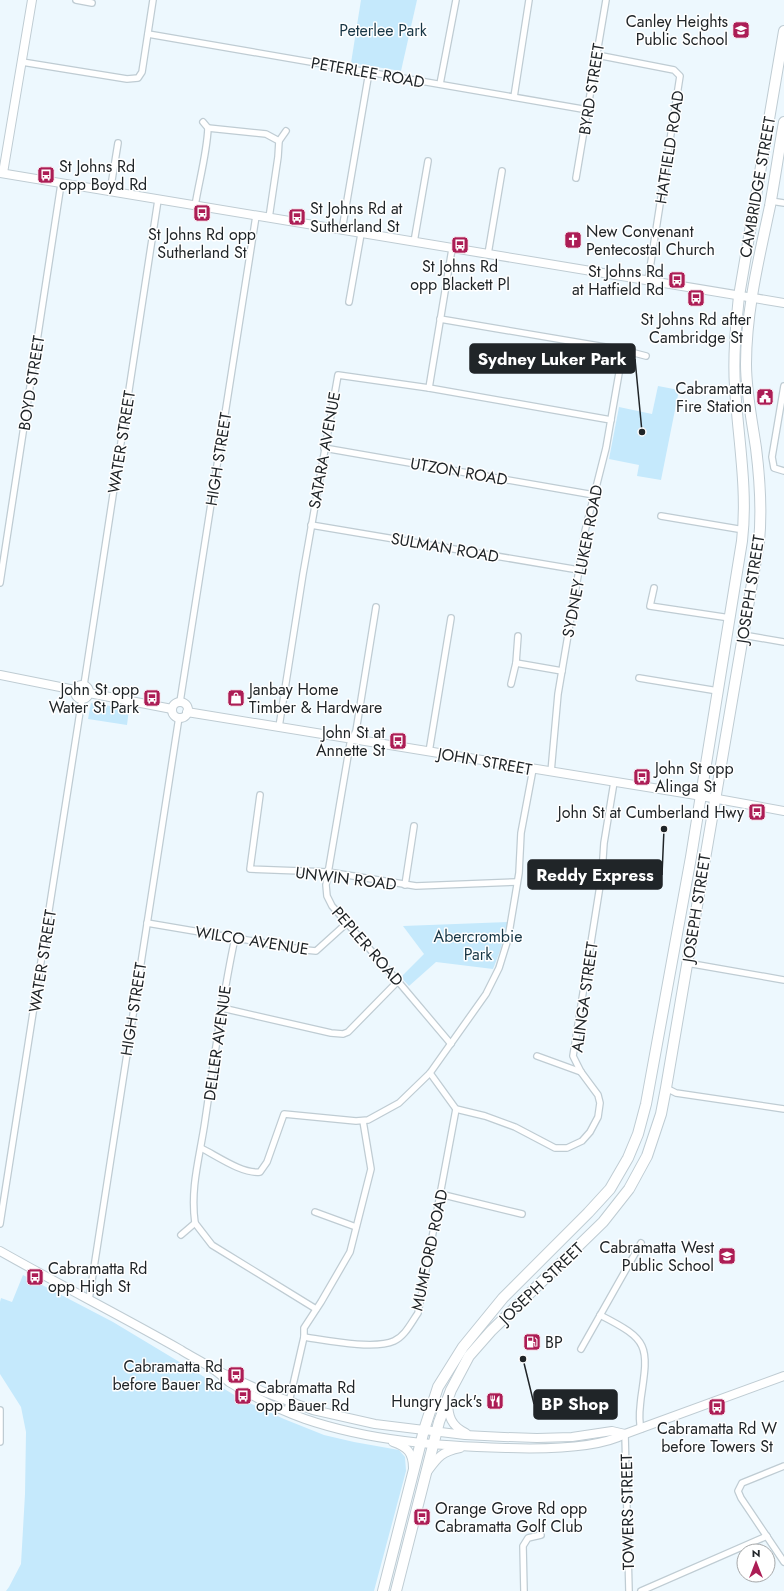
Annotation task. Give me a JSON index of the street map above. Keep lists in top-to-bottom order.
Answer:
{
  "streets": {
    "highway": ["CAMBRIDGE STREET", "JOSEPH STREET"],
    "main road": ["JOHN STREET"],
    "street": [
      "PETERLEE ROAD",
      "BYRD STREET",
      "HATFIELD ROAD",
      "BOYD STREET",
      "WATER STREET",
      "SATARA AVENUE",
      "HIGH STREET",
      "UTZON ROAD",
      "SULMAN ROAD",
      "SYDNEY LUKER ROAD",
      "UNWIN ROAD",
      "WILCO AVENUE",
      "PEPLER ROAD",
      "ALINGA STREET",
      "DELLER AVENUE",
      "MUMFORD ROAD",
      "TOWERS STREET"
    ]
  },
  "crossings": [
    ["PETERLEE ROAD", "BYRD STREET"],
    ["BYRD STREET", "HATFIELD ROAD"],
    ["CAMBRIDGE STREET", "JOSEPH STREET"],
    ["SATARA AVENUE", "UTZON ROAD"],
    ["SATARA AVENUE", "SULMAN ROAD"],
    ["SATARA AVENUE", "SYDNEY LUKER ROAD"],
    ["SATARA AVENUE", "JOHN STREET"],
    ["HIGH STREET", "JOHN STREET"],
    ["HIGH STREET", "WILCO AVENUE"],
    ["UTZON ROAD", "SYDNEY LUKER ROAD"],
    ["SULMAN ROAD", "SYDNEY LUKER ROAD"],
    ["SYDNEY LUKER ROAD", "JOHN STREET"],
    ["JOSEPH STREET", "JOHN STREET"],
    ["JOHN STREET", "PEPLER ROAD"],
    ["JOHN STREET", "ALINGA STREET"],
    ["UNWIN ROAD", "PEPLER ROAD"],
    ["WILCO AVENUE", "PEPLER ROAD"],
    ["WILCO AVENUE", "DELLER AVENUE"],
    ["ALINGA STREET", "MUMFORD ROAD"]
  ],
  "parks": ["Peterlee Park", "Abercrombie Park"],
  "places": {
    "school or university": ["Canley Heights Public School", "Cabramatta West Public School"],
    "bus stop": [
      "St Johns Rd opp Boyd Rd",
      "St Johns Rd opp Sutherland St",
      "St Johns Rd at Sutherland St",
      "St Johns Rd opp Blackett Pl",
      "St Johns Rd at Hatfield Rd",
      "St Johns Rd after Cambridge St",
      "John St opp Water St Park",
      "John St at Annette St",
      "John St opp Alinga St",
      "John St at Cumberland Hwy",
      "Cabramatta Rd opp High St",
      "Cabramatta Rd before Bauer Rd",
      "Cabramatta Rd opp Bauer Rd",
      "Cabramatta Rd W before Towers St",
      "Orange Grove Rd opp Cabramatta Golf Club"
    ],
    "church": ["New Convenant Pentecostal Church"],
    "public building": ["Cabramatta Fire Station"],
    "other": ["Sydney Luker Park", "Reddy Express", "BP Shop"],
    "shop": ["Janbay Home Timber & Hardware"],
    "fuel station": ["BP"],
    "restaurant": ["Hungry Jack's"]
  },
  "north": "top"
}
